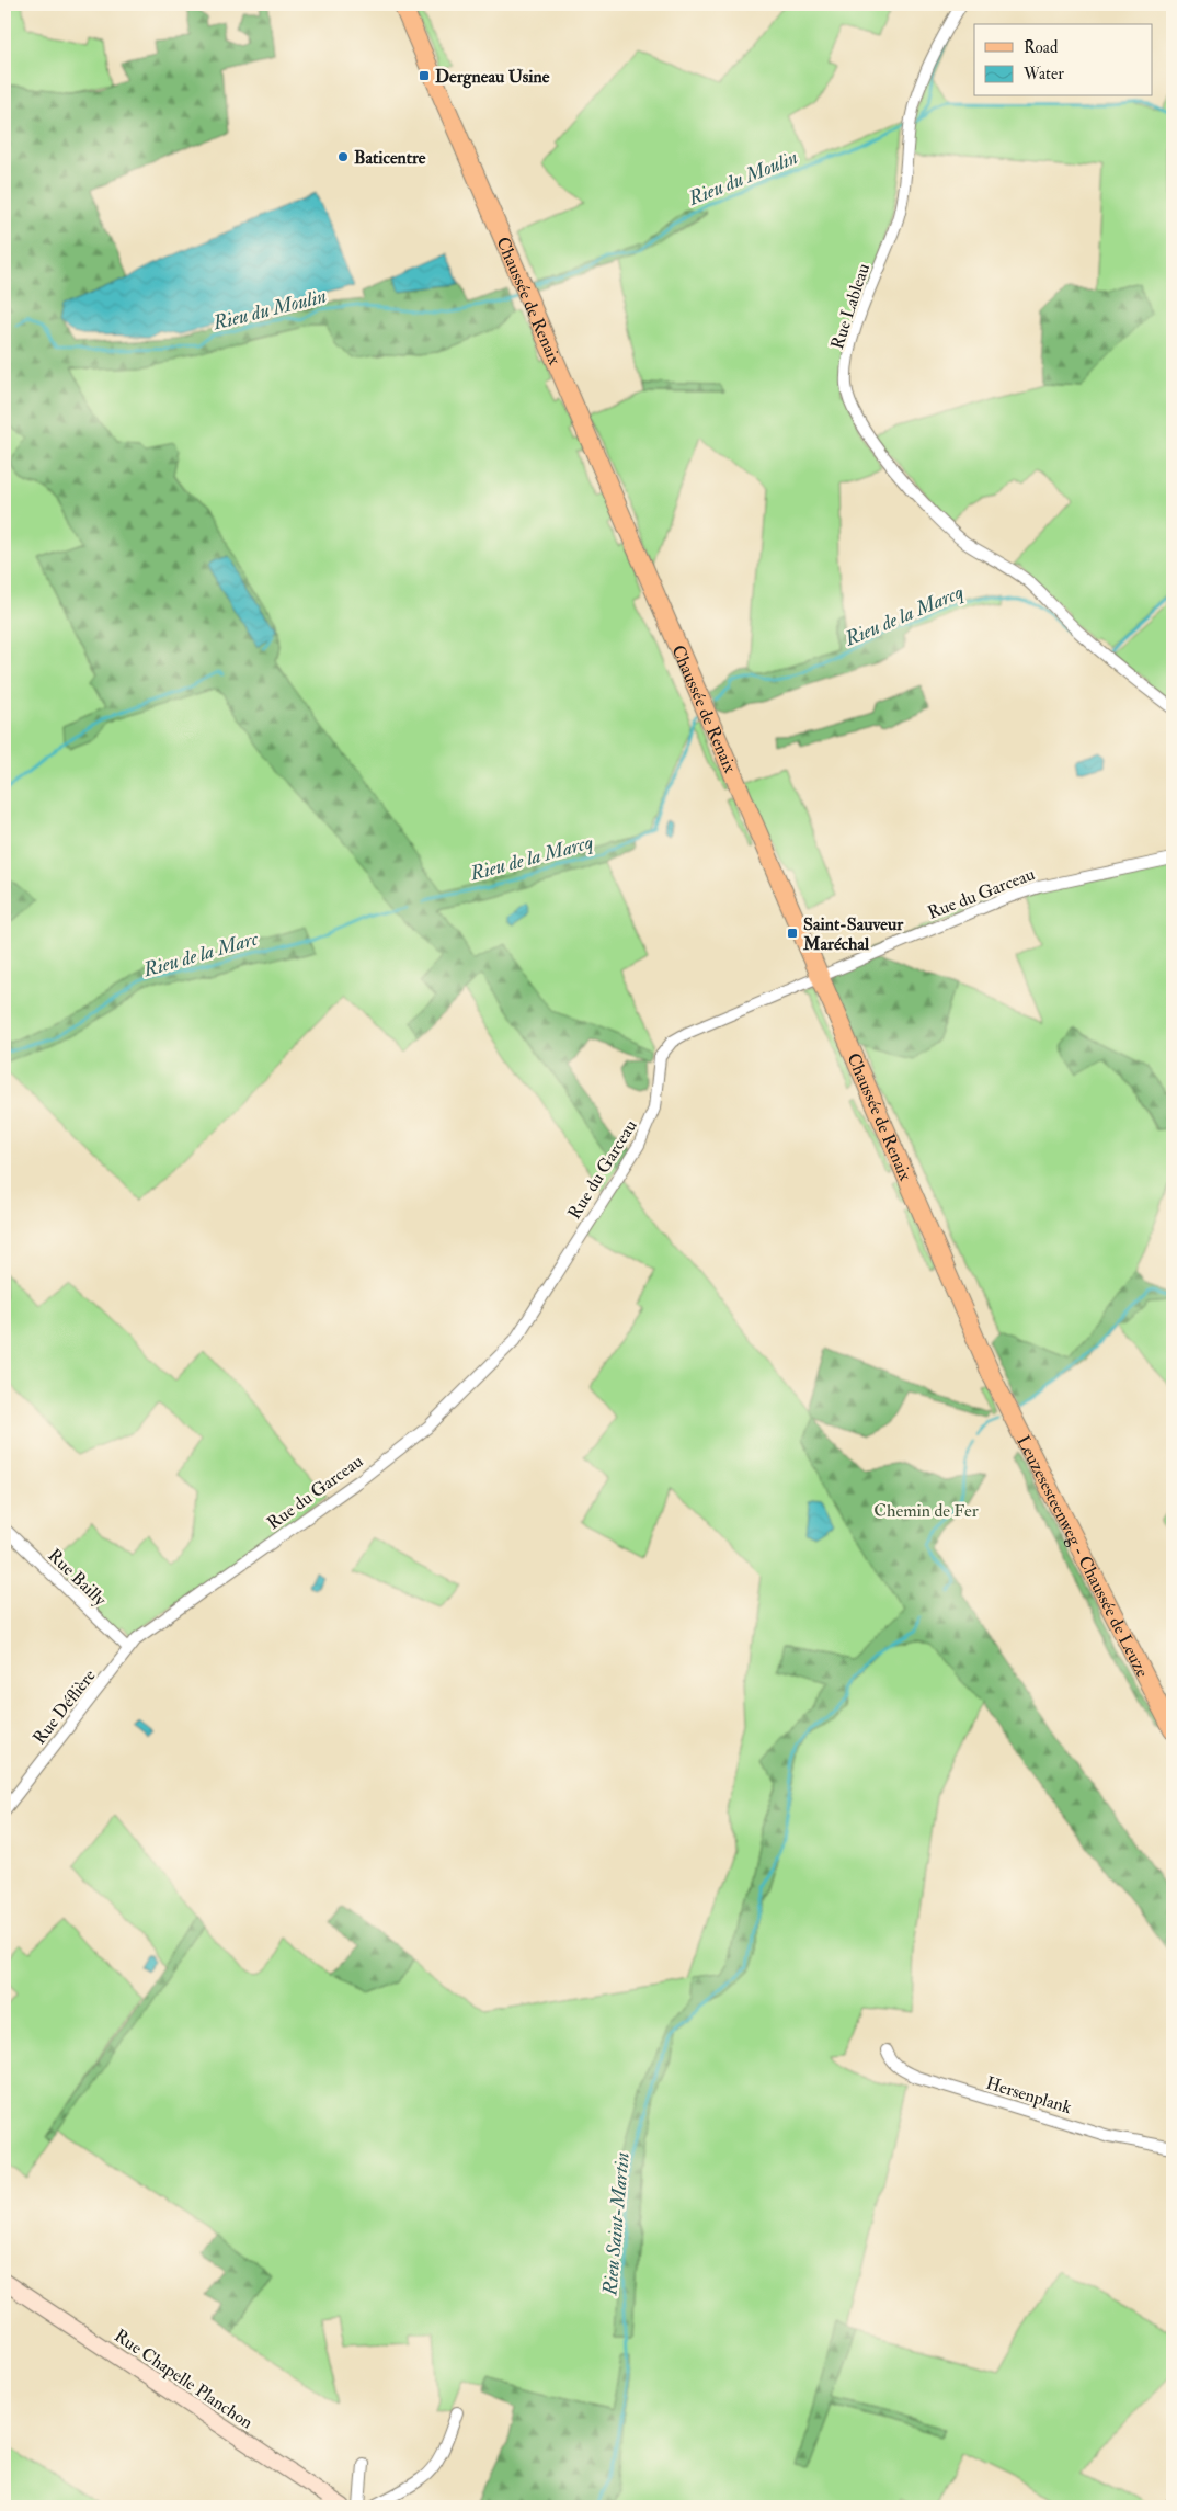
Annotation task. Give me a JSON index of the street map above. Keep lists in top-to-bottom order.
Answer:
{
  "streets": {
    "main road": ["Chaussée de Renaix", "Leuzesesteenweg - Chaussée de Leuze"],
    "street": [
      "Rue Lableau",
      "Rue du Garceau",
      "Rue Bailly",
      "Rue Déflière",
      "Hersenplank",
      "Rue Chapelle Planchon"
    ]
  },
  "crossings": [
    ["Chaussée de Renaix", "Rue du Garceau"],
    ["Chaussée de Renaix", "Leuzesesteenweg - Chaussée de Leuze"],
    ["Rue du Garceau", "Rue Bailly"],
    ["Rue du Garceau", "Rue Déflière"],
    ["Rue Bailly", "Rue Déflière"]
  ],
  "water": [
    "Rieu du Moulin",
    "Rieu de la Marcq",
    "Rieu de la Marc",
    "Rieu Saint-Martin"
  ],
  "parks": ["Chemin de Fer"],
  "places": {
    "transit": ["Dergneau Usine", "Saint-Sauveur Maréchal"],
    "other": ["Baticentre"]
  },
  "legend": ["Road", "Water"]
}
